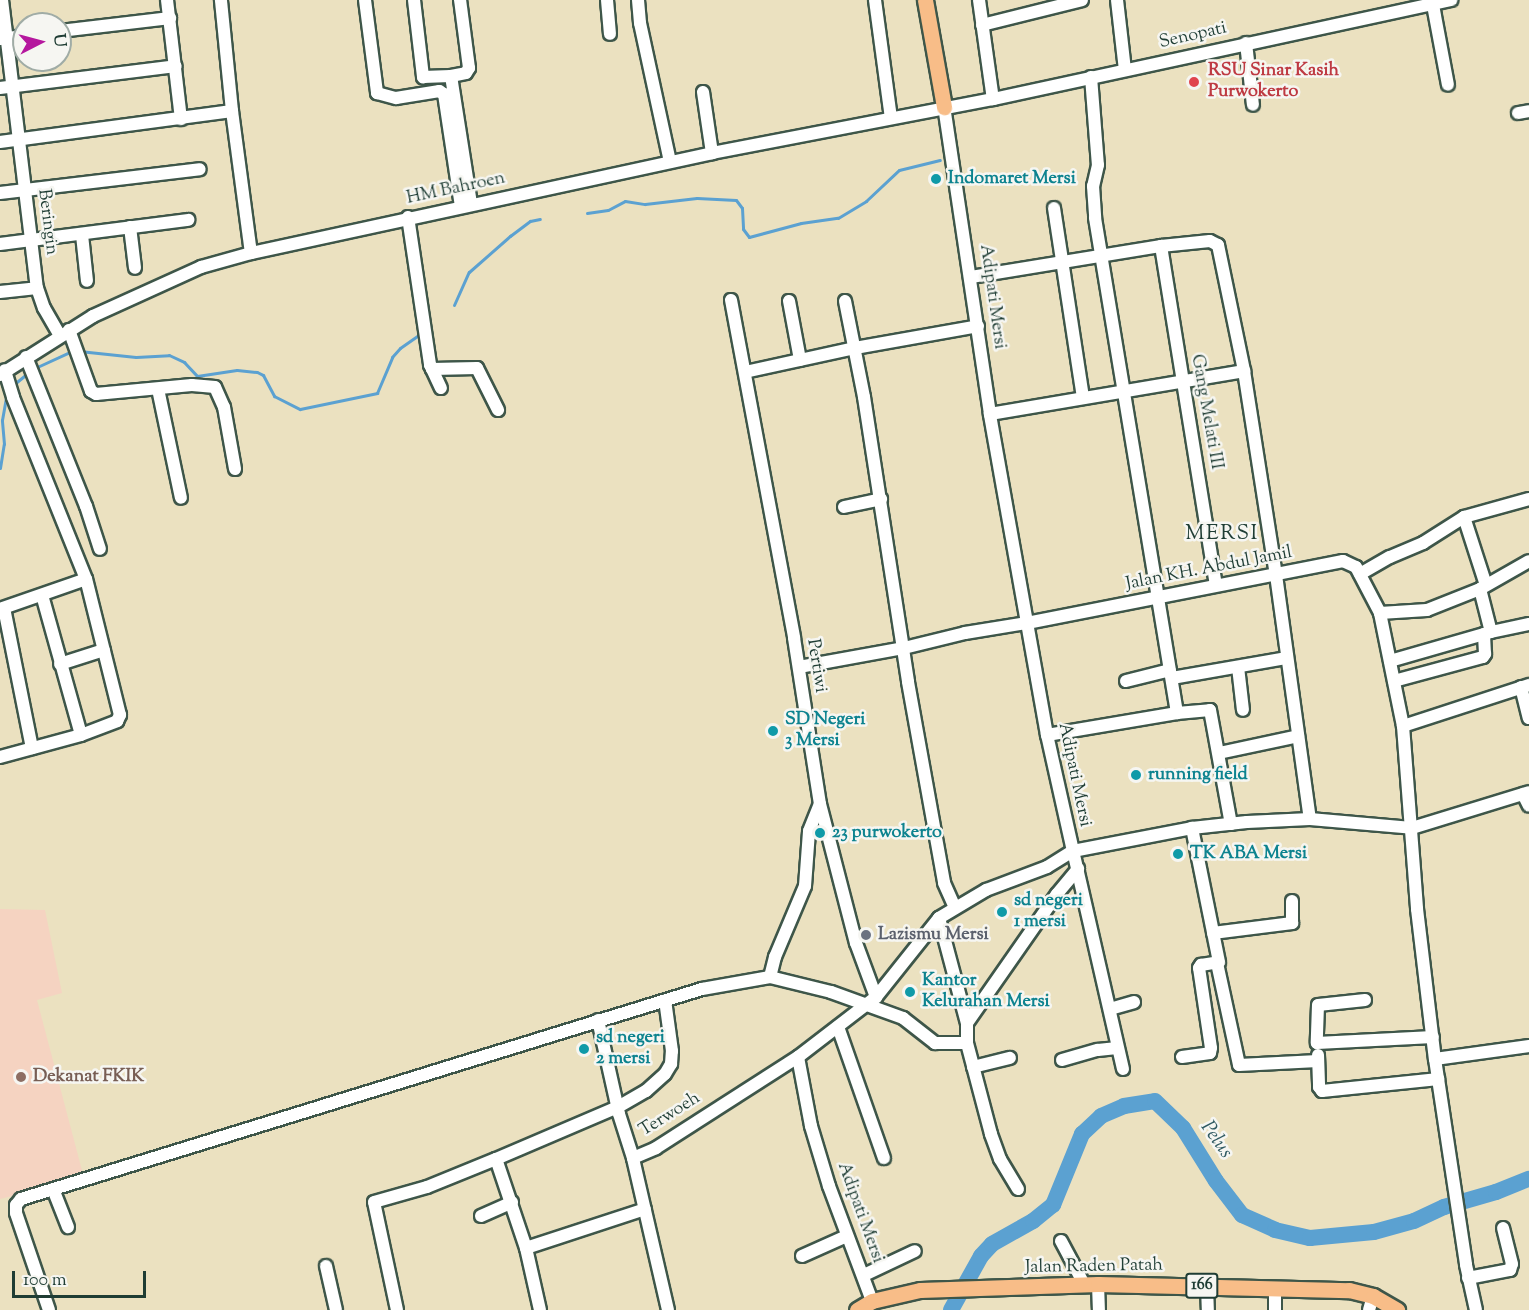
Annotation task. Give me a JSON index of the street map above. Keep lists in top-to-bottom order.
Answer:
{
  "streets": {
    "main road": ["Jalan Raden Patah", "166"],
    "street": [
      "Senopati",
      "HM Bahroen",
      "Beringin",
      "Adipati Mersi",
      "Gang Melati III",
      "Jalan KH. Abdul Jamil",
      "Pertiwi",
      "Terwoeh"
    ]
  },
  "crossings": [
    ["Senopati", "HM Bahroen"],
    ["Senopati", "Adipati Mersi"],
    ["HM Bahroen", "Beringin"],
    ["HM Bahroen", "Adipati Mersi"],
    ["Adipati Mersi", "Jalan KH. Abdul Jamil"],
    ["Adipati Mersi", "Pertiwi"],
    ["Adipati Mersi", "Terwoeh"],
    ["Adipati Mersi", "Jalan Raden Patah"],
    ["Adipati Mersi", "166"],
    ["Gang Melati III", "Jalan KH. Abdul Jamil"],
    ["Jalan KH. Abdul Jamil", "Pertiwi"],
    ["Jalan Raden Patah", "166"]
  ],
  "districts": ["MERSI"],
  "water": ["Pelus"],
  "places": [
    "RSU Sinar Kasih Purwokerto",
    "Indomaret Mersi",
    "SD Negeri 3 Mersi",
    "running field",
    "23 purwokerto",
    "TK ABA Mersi",
    "sd negeri 1 mersi",
    "Lazismu Mersi",
    "Kantor Kelurahan Mersi",
    "sd negeri 2 mersi",
    "Dekanat FKIK"
  ],
  "scale_bar": "100 m",
  "north": "right"
}
